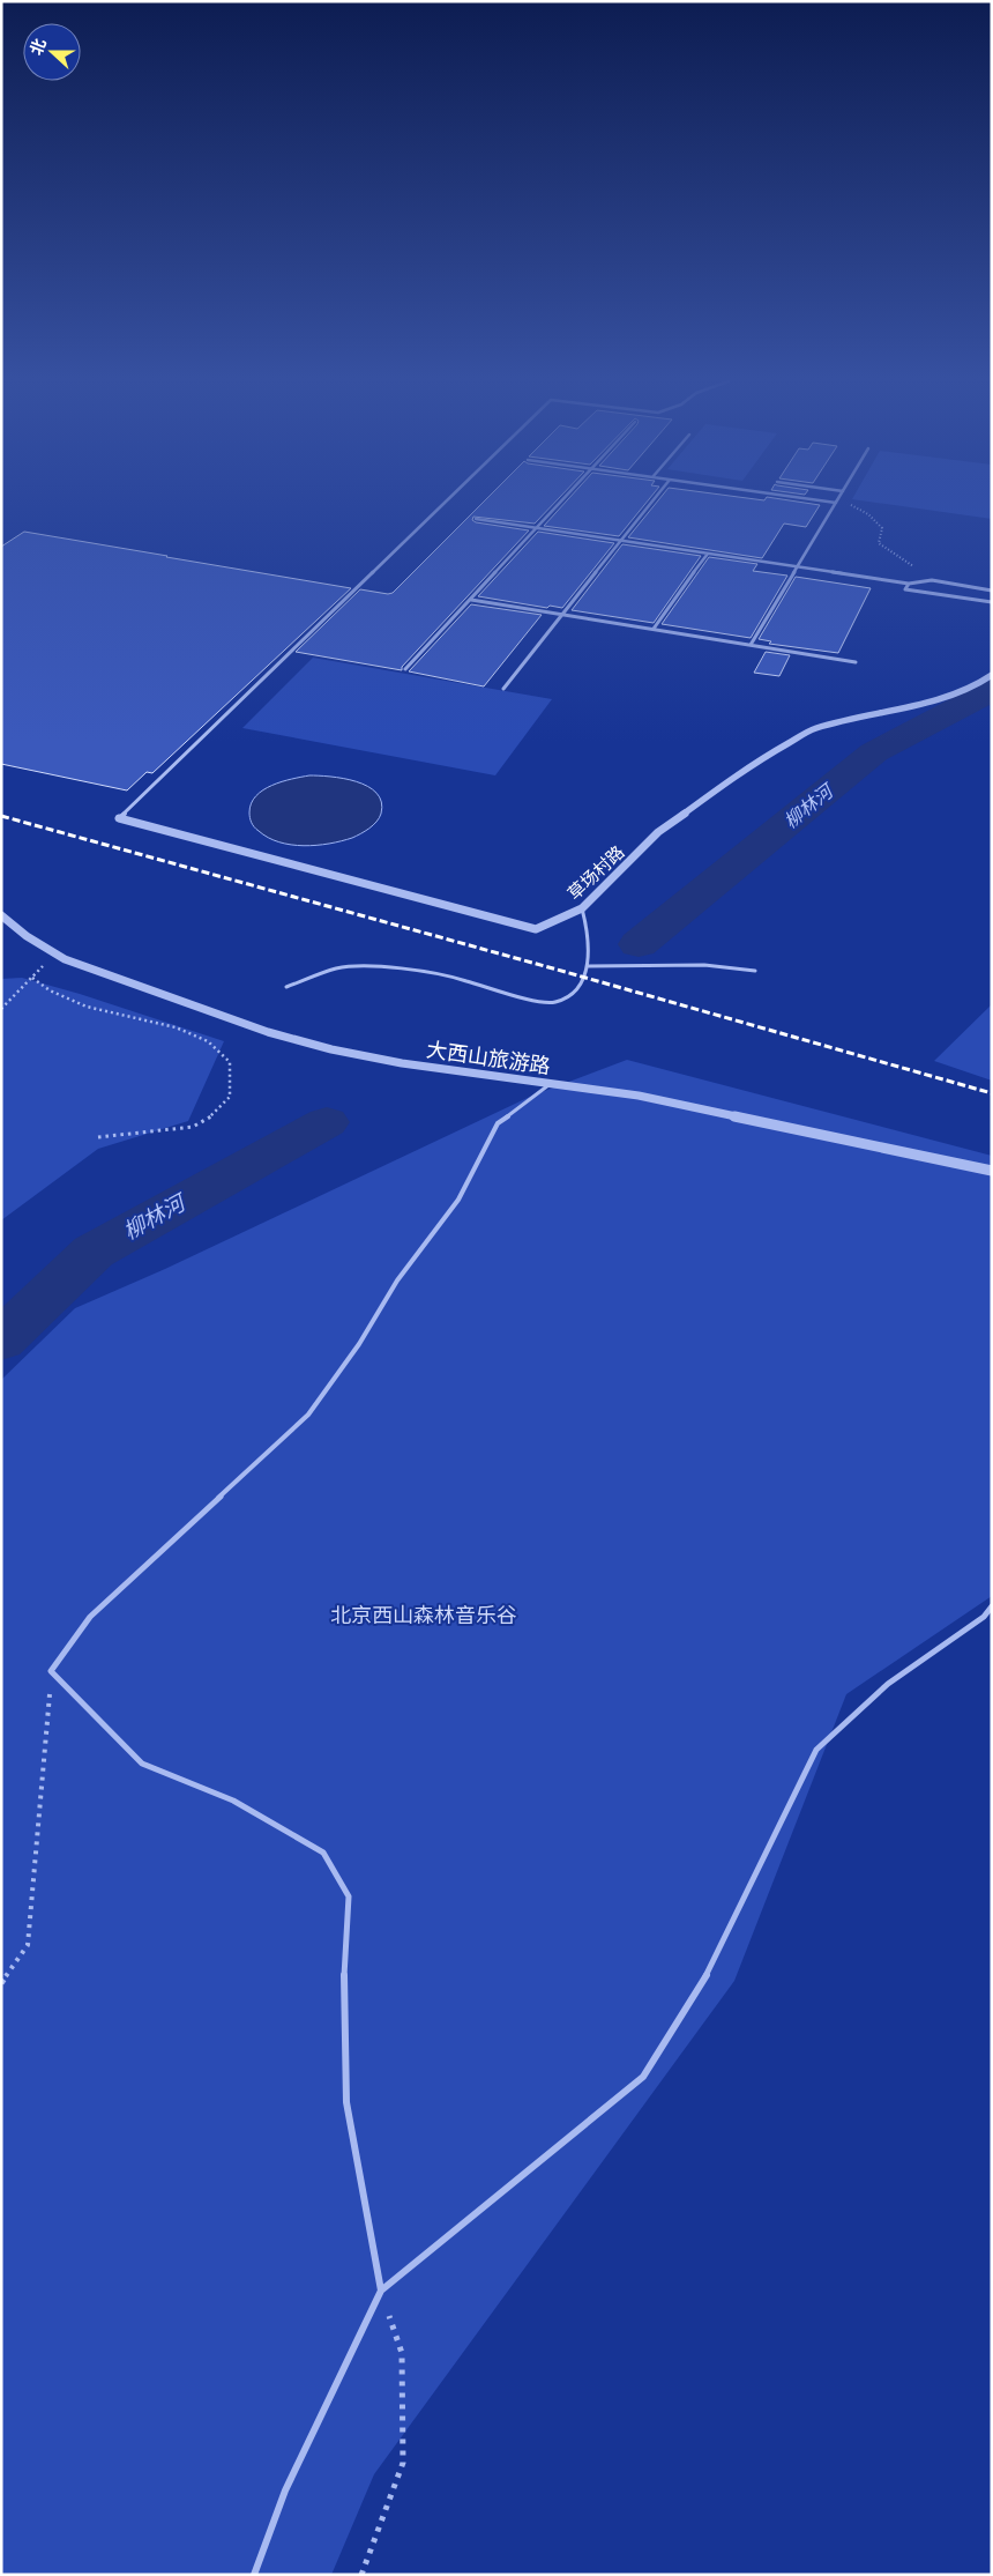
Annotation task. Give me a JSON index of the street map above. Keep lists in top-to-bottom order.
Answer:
{
  "streets": {
    "street": ["草场村路", "大西山旅游路"]
  },
  "water": ["柳林河"],
  "parks": ["北京西山森林音乐谷"],
  "north": "left"
}
